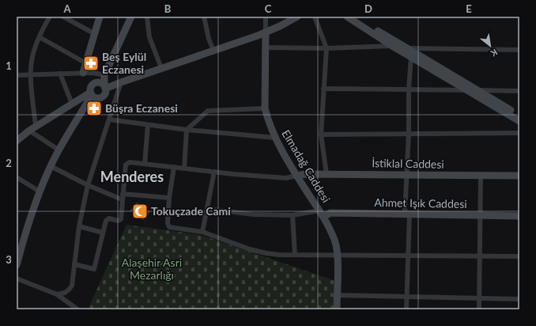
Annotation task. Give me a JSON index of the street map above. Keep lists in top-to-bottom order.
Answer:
{
  "streets": {
    "street": ["İstiklal Caddesi", "Elmadağ Caddesi", "Ahmet Işık Caddesi"]
  },
  "crossings": [
    ["İstiklal Caddesi", "Elmadağ Caddesi"],
    ["Elmadağ Caddesi", "Ahmet Işık Caddesi"]
  ],
  "districts": ["Menderes"],
  "parks": ["Alaşehir Asri Mezarlığı"],
  "places": {
    "pharmacy": ["Beş Eylül Eczanesi", "Büşra Eczanesi"],
    "mosque": ["Tokuçzade Cami"]
  },
  "north": "bottom right",
  "grid": {
    "columns": [
      "A",
      "B",
      "C",
      "D",
      "E"
    ],
    "rows": ["1", "2", "3"]
  }
}
